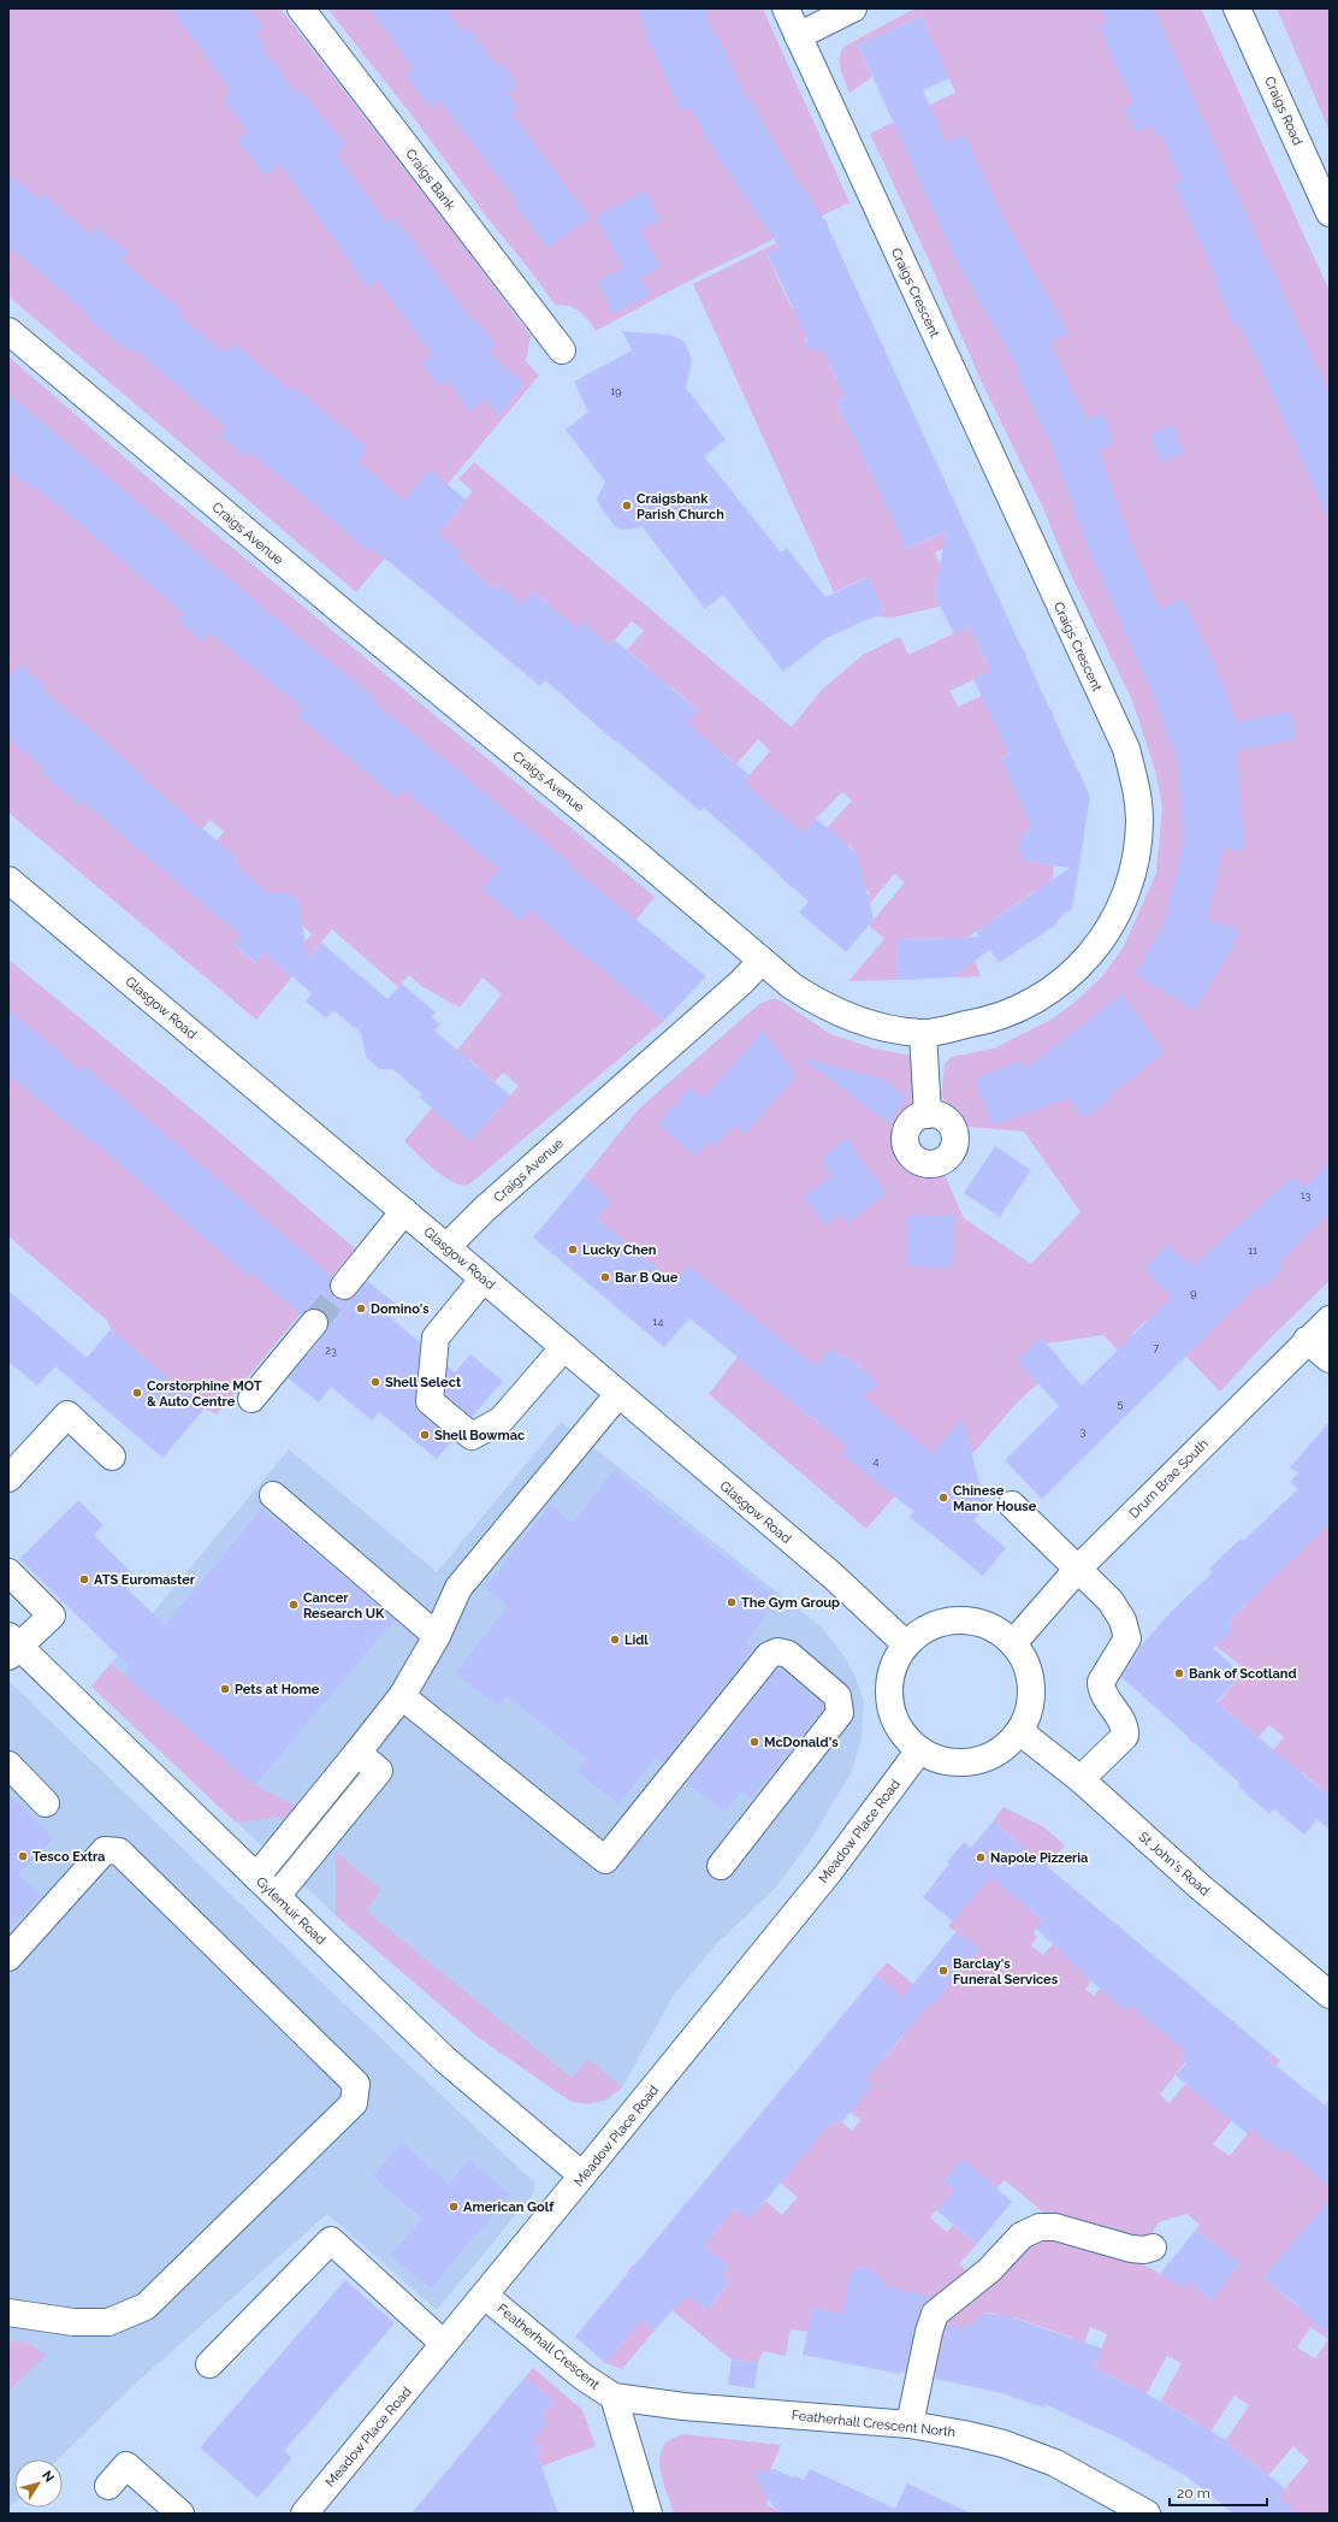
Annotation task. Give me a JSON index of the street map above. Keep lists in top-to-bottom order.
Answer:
{
  "streets": {
    "street": [
      "Craigs Road",
      "Craigs Bank",
      "Craigs Crescent",
      "Craigs Avenue",
      "Glasgow Road",
      "Drum Brae South",
      "Meadow Place Road",
      "St John's Road",
      "Gylemuir Road",
      "Featherhall Crescent",
      "Featherhall Crescent North"
    ]
  },
  "crossings": [
    ["Craigs Crescent", "Craigs Avenue"],
    ["Craigs Avenue", "Glasgow Road"],
    ["Glasgow Road", "Drum Brae South"],
    ["Glasgow Road", "Meadow Place Road"],
    ["Glasgow Road", "St John's Road"],
    ["Drum Brae South", "Meadow Place Road"],
    ["Drum Brae South", "St John's Road"],
    ["Meadow Place Road", "St John's Road"],
    ["Meadow Place Road", "Gylemuir Road"],
    ["Meadow Place Road", "Featherhall Crescent"],
    ["Featherhall Crescent", "Featherhall Crescent North"]
  ],
  "places": [
    "Craigsbank Parish Church",
    "Lucky Chen",
    "Bar B Que",
    "Domino's",
    "Shell Select",
    "Corstorphine MOT & Auto Centre",
    "Shell Bowmac",
    "Chinese Manor House",
    "ATS Euromaster",
    "The Gym Group",
    "Cancer Research UK",
    "Lidl",
    "Bank of Scotland",
    "Pets at Home",
    "McDonald's",
    "Tesco Extra",
    "Napole Pizzeria",
    "Barclay's Funeral Services",
    "American Golf"
  ],
  "house_numbers": [
    "19",
    "13",
    "11",
    "9",
    "14",
    "7",
    "23",
    "5",
    "3",
    "4"
  ],
  "scale_bar": "20 m",
  "north": "top right"
}
